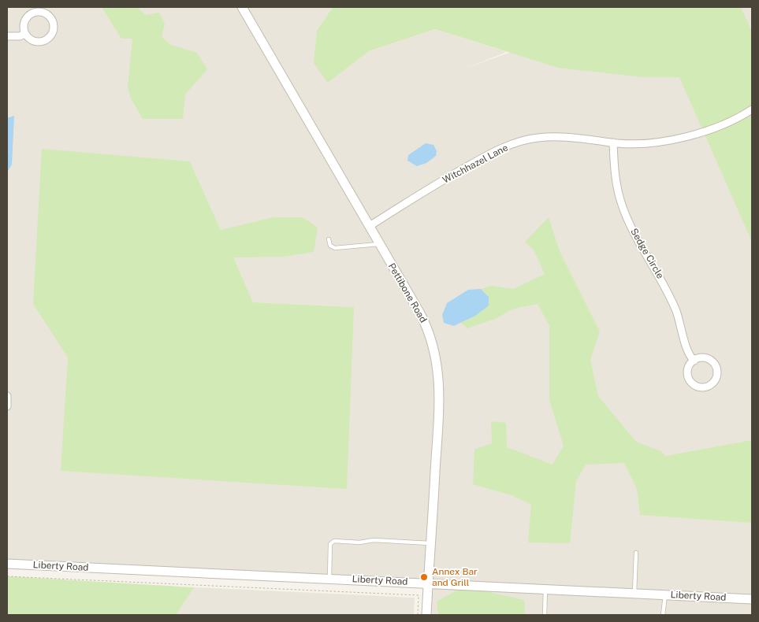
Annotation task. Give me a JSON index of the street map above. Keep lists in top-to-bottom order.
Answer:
{
  "streets": {
    "street": [
      "Witchhazel Lane",
      "Sedge Circle",
      "Pettibone Road",
      "Liberty Road"
    ]
  },
  "crossings": [
    ["Witchhazel Lane", "Sedge Circle"],
    ["Witchhazel Lane", "Pettibone Road"],
    ["Pettibone Road", "Liberty Road"]
  ],
  "places": ["Annex Bar and Grill"]
}
